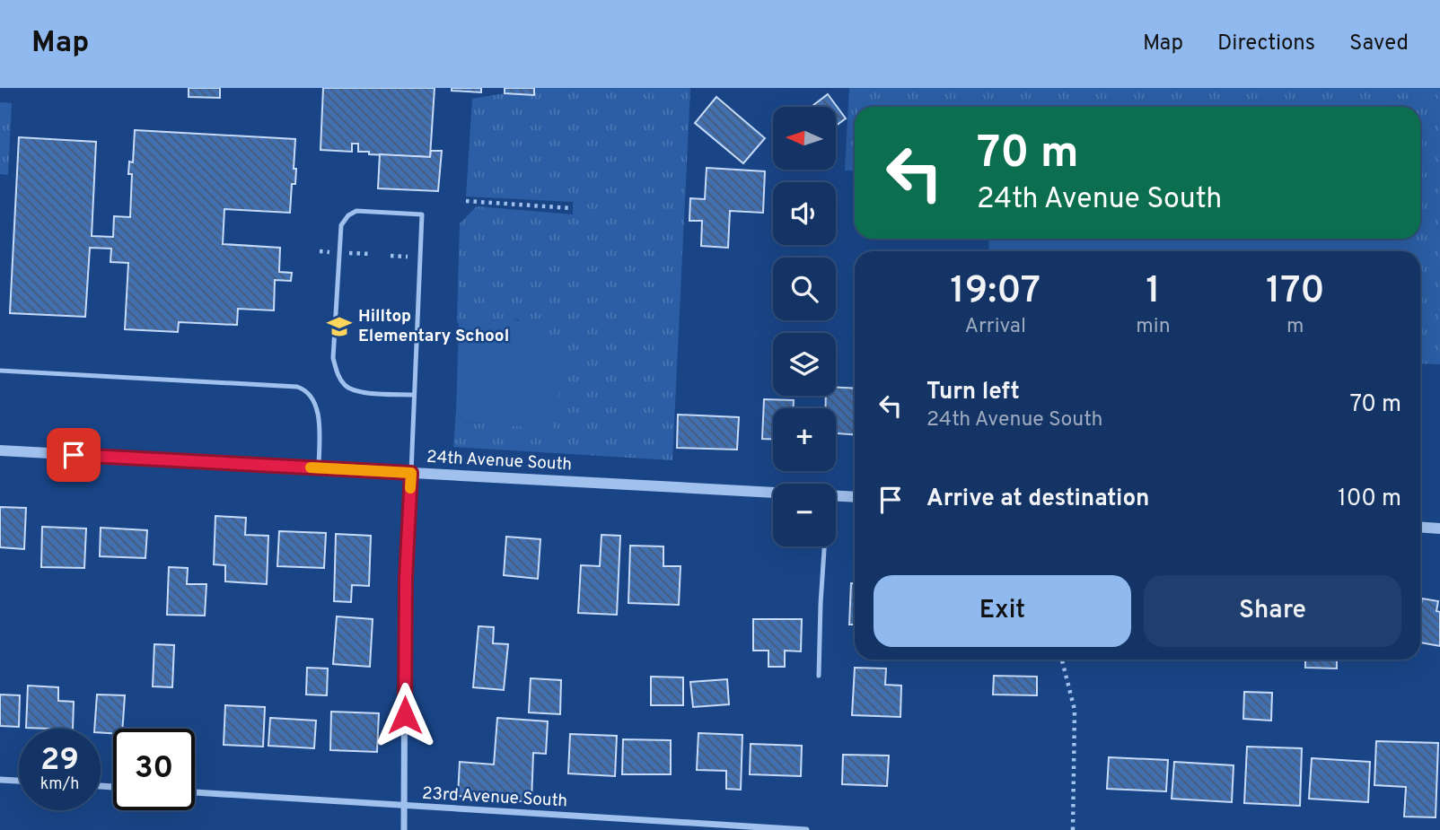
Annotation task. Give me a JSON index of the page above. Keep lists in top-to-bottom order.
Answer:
{
  "streets": {
    "street": ["24th Avenue South", "23rd Avenue South"]
  },
  "places": {
    "school or university": ["Hilltop Elementary School"]
  },
  "north": "left",
  "page": {
    "header": "Map",
    "nav": ["Map", "Directions", "Saved"],
    "map_buttons": ["+", "−"],
    "turn": ["70 m", "24th Avenue South"],
    "eta": [
      "19:07",
      "Arrival",
      "1",
      "min",
      "170",
      "m"
    ],
    "list": [
      {
        "name": "Turn left",
        "note": "24th Avenue South",
        "value": "70 m"
      },
      {
        "name": "Arrive at destination",
        "value": "100 m"
      }
    ],
    "buttons": ["Exit", "Share"],
    "speed": "29 km/h",
    "limit": "30"
  }
}
